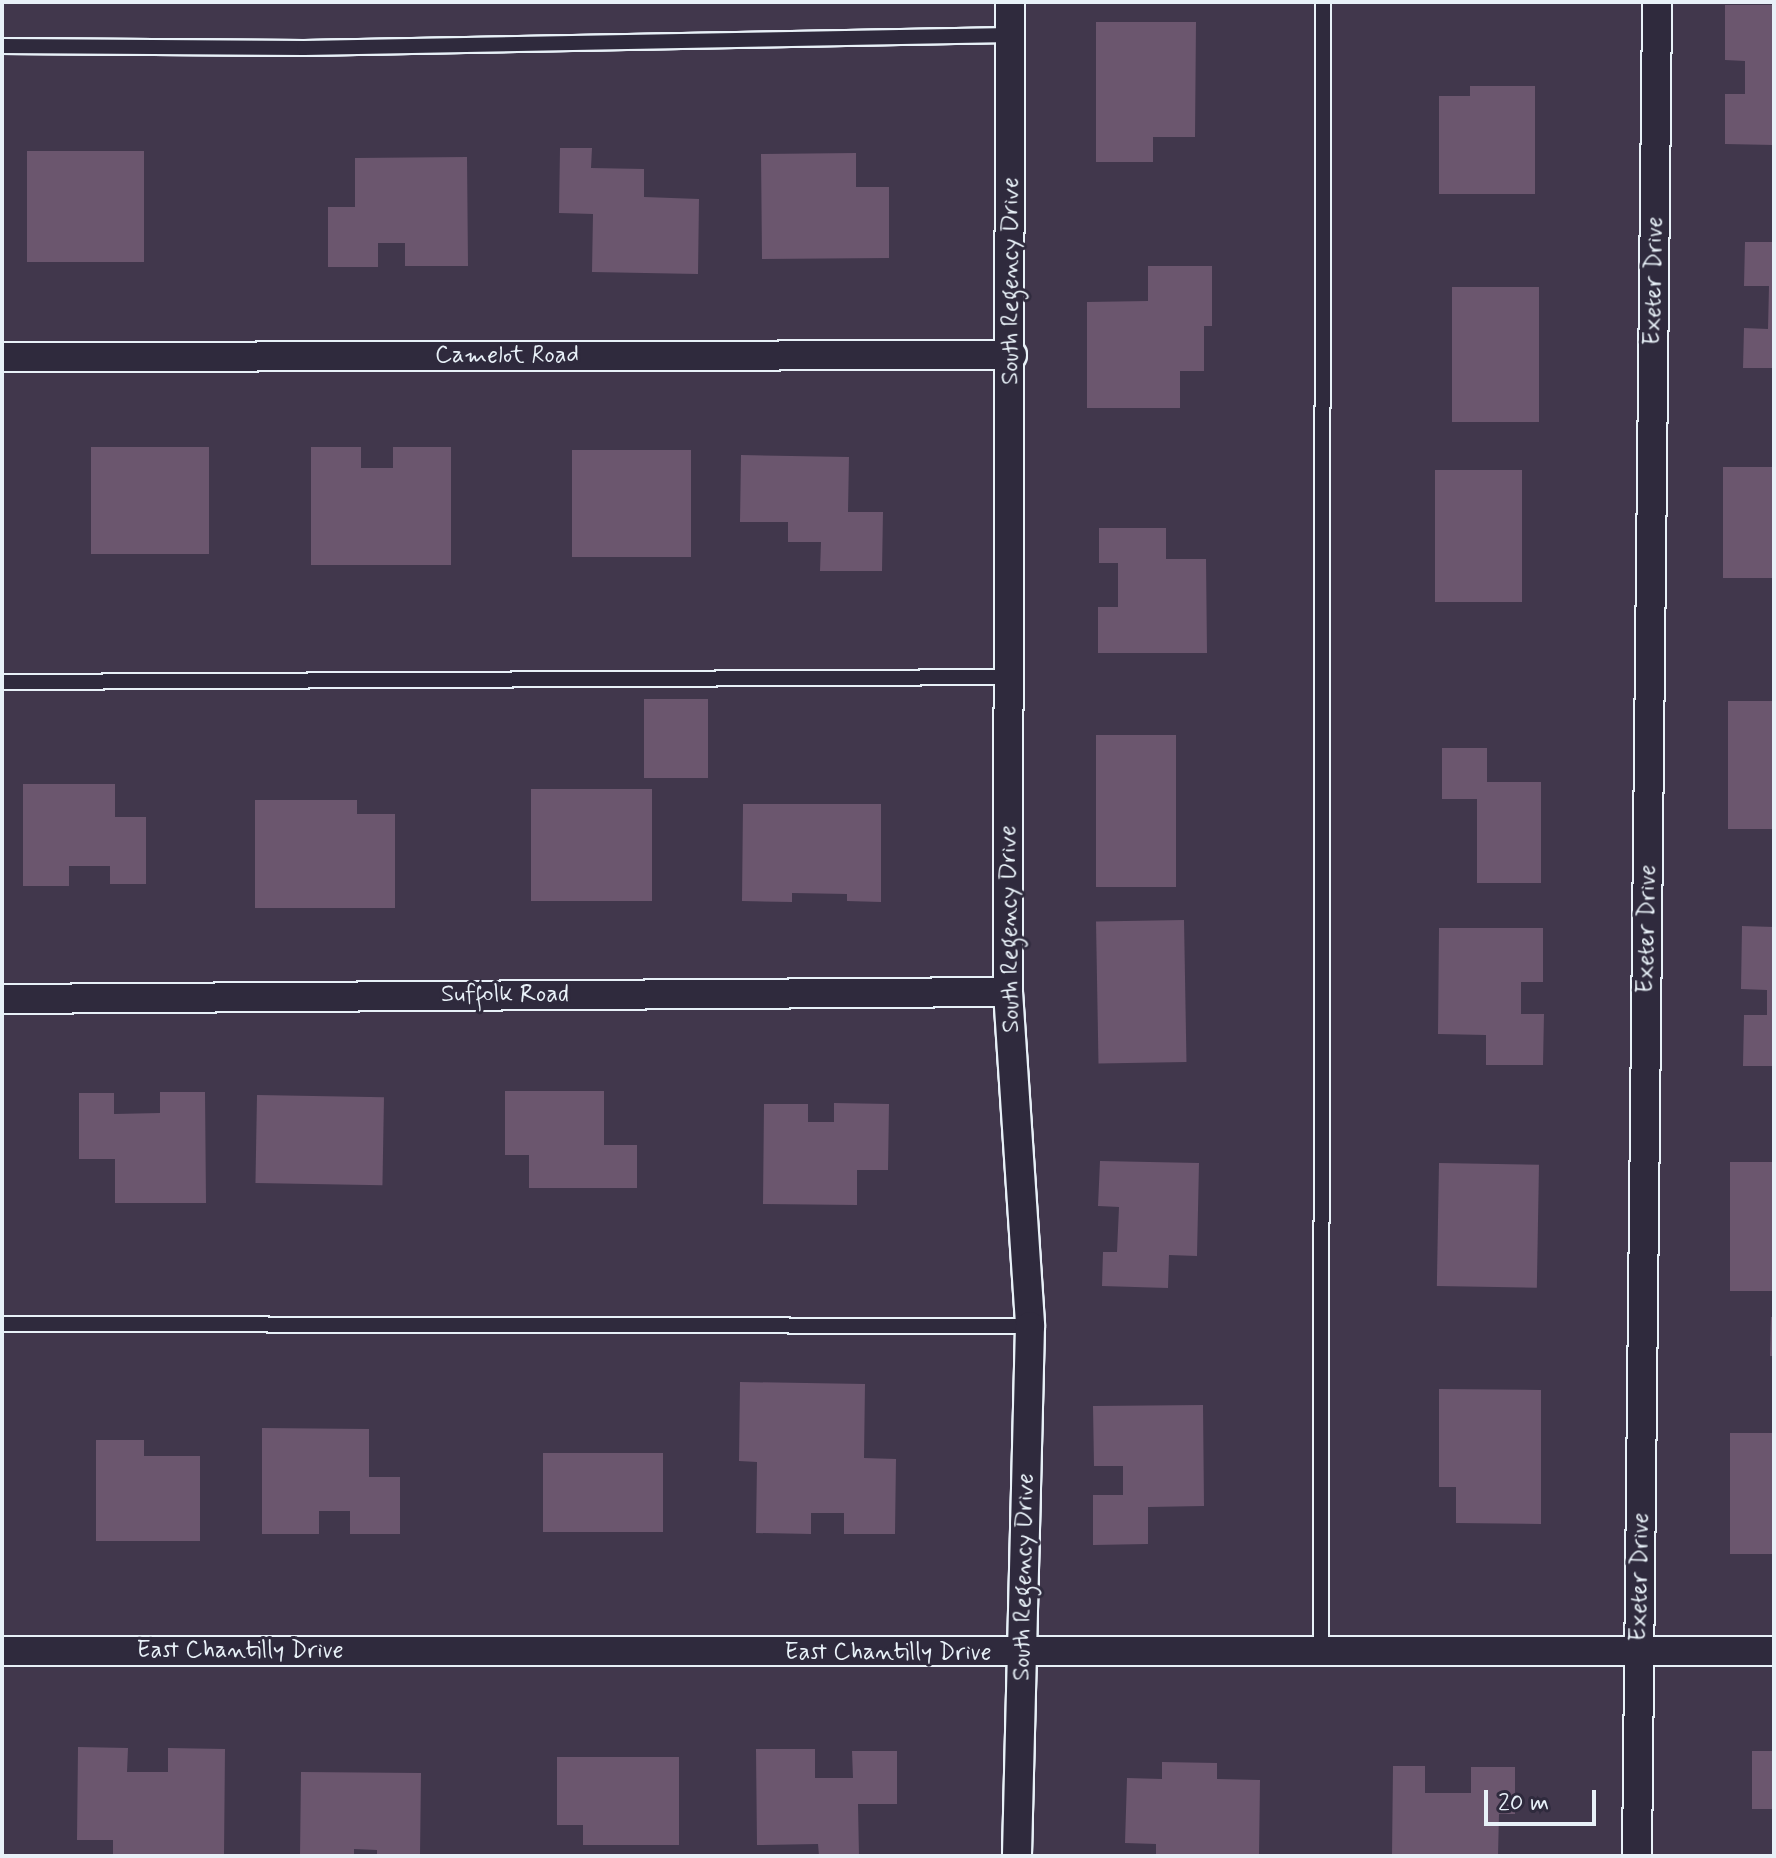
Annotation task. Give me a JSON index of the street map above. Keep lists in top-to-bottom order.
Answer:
{
  "streets": {
    "street": [
      "South Regency Drive",
      "Exeter Drive",
      "Camelot Road",
      "Suffolk Road",
      "East Chantilly Drive"
    ]
  },
  "crossings": [
    ["South Regency Drive", "Camelot Road"],
    ["South Regency Drive", "Suffolk Road"],
    ["South Regency Drive", "East Chantilly Drive"],
    ["Exeter Drive", "East Chantilly Drive"]
  ],
  "scale_bar": "20 m"
}
